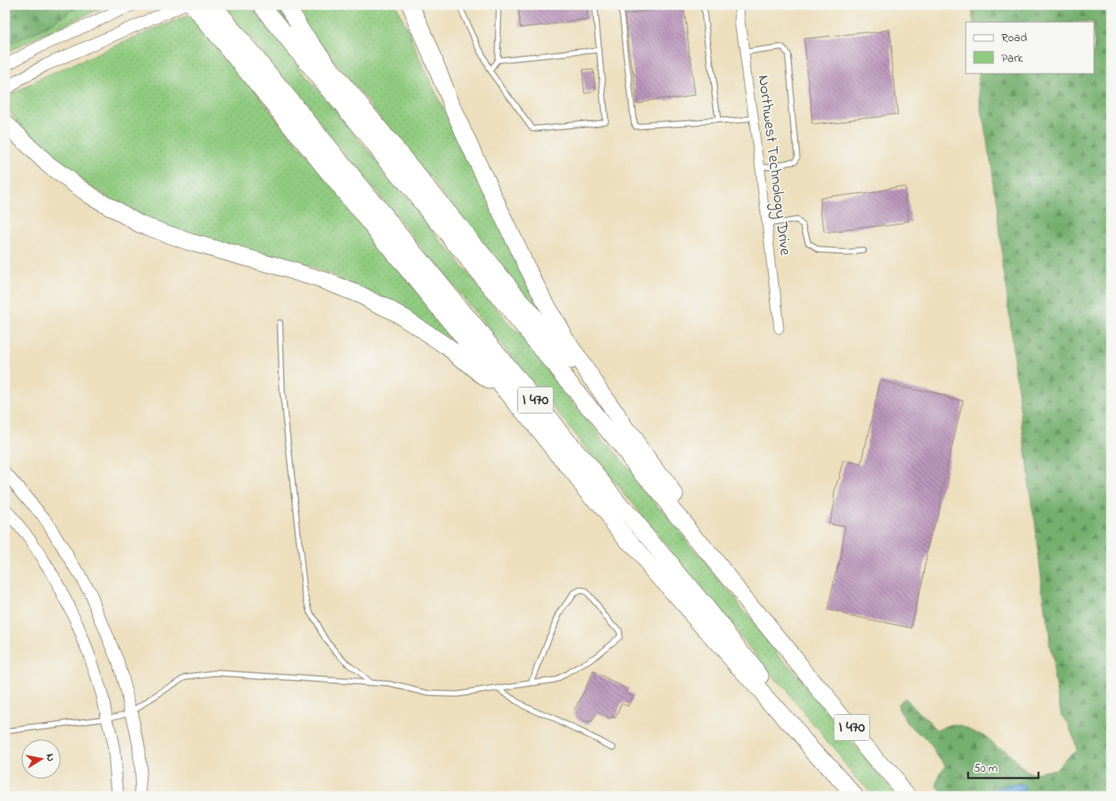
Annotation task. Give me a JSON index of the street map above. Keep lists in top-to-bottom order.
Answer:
{
  "streets": {
    "highway": ["I 470"],
    "street": ["Northwest Technology Drive"]
  },
  "legend": ["Road", "Park"],
  "scale_bar": "50 m",
  "north": "right"
}
